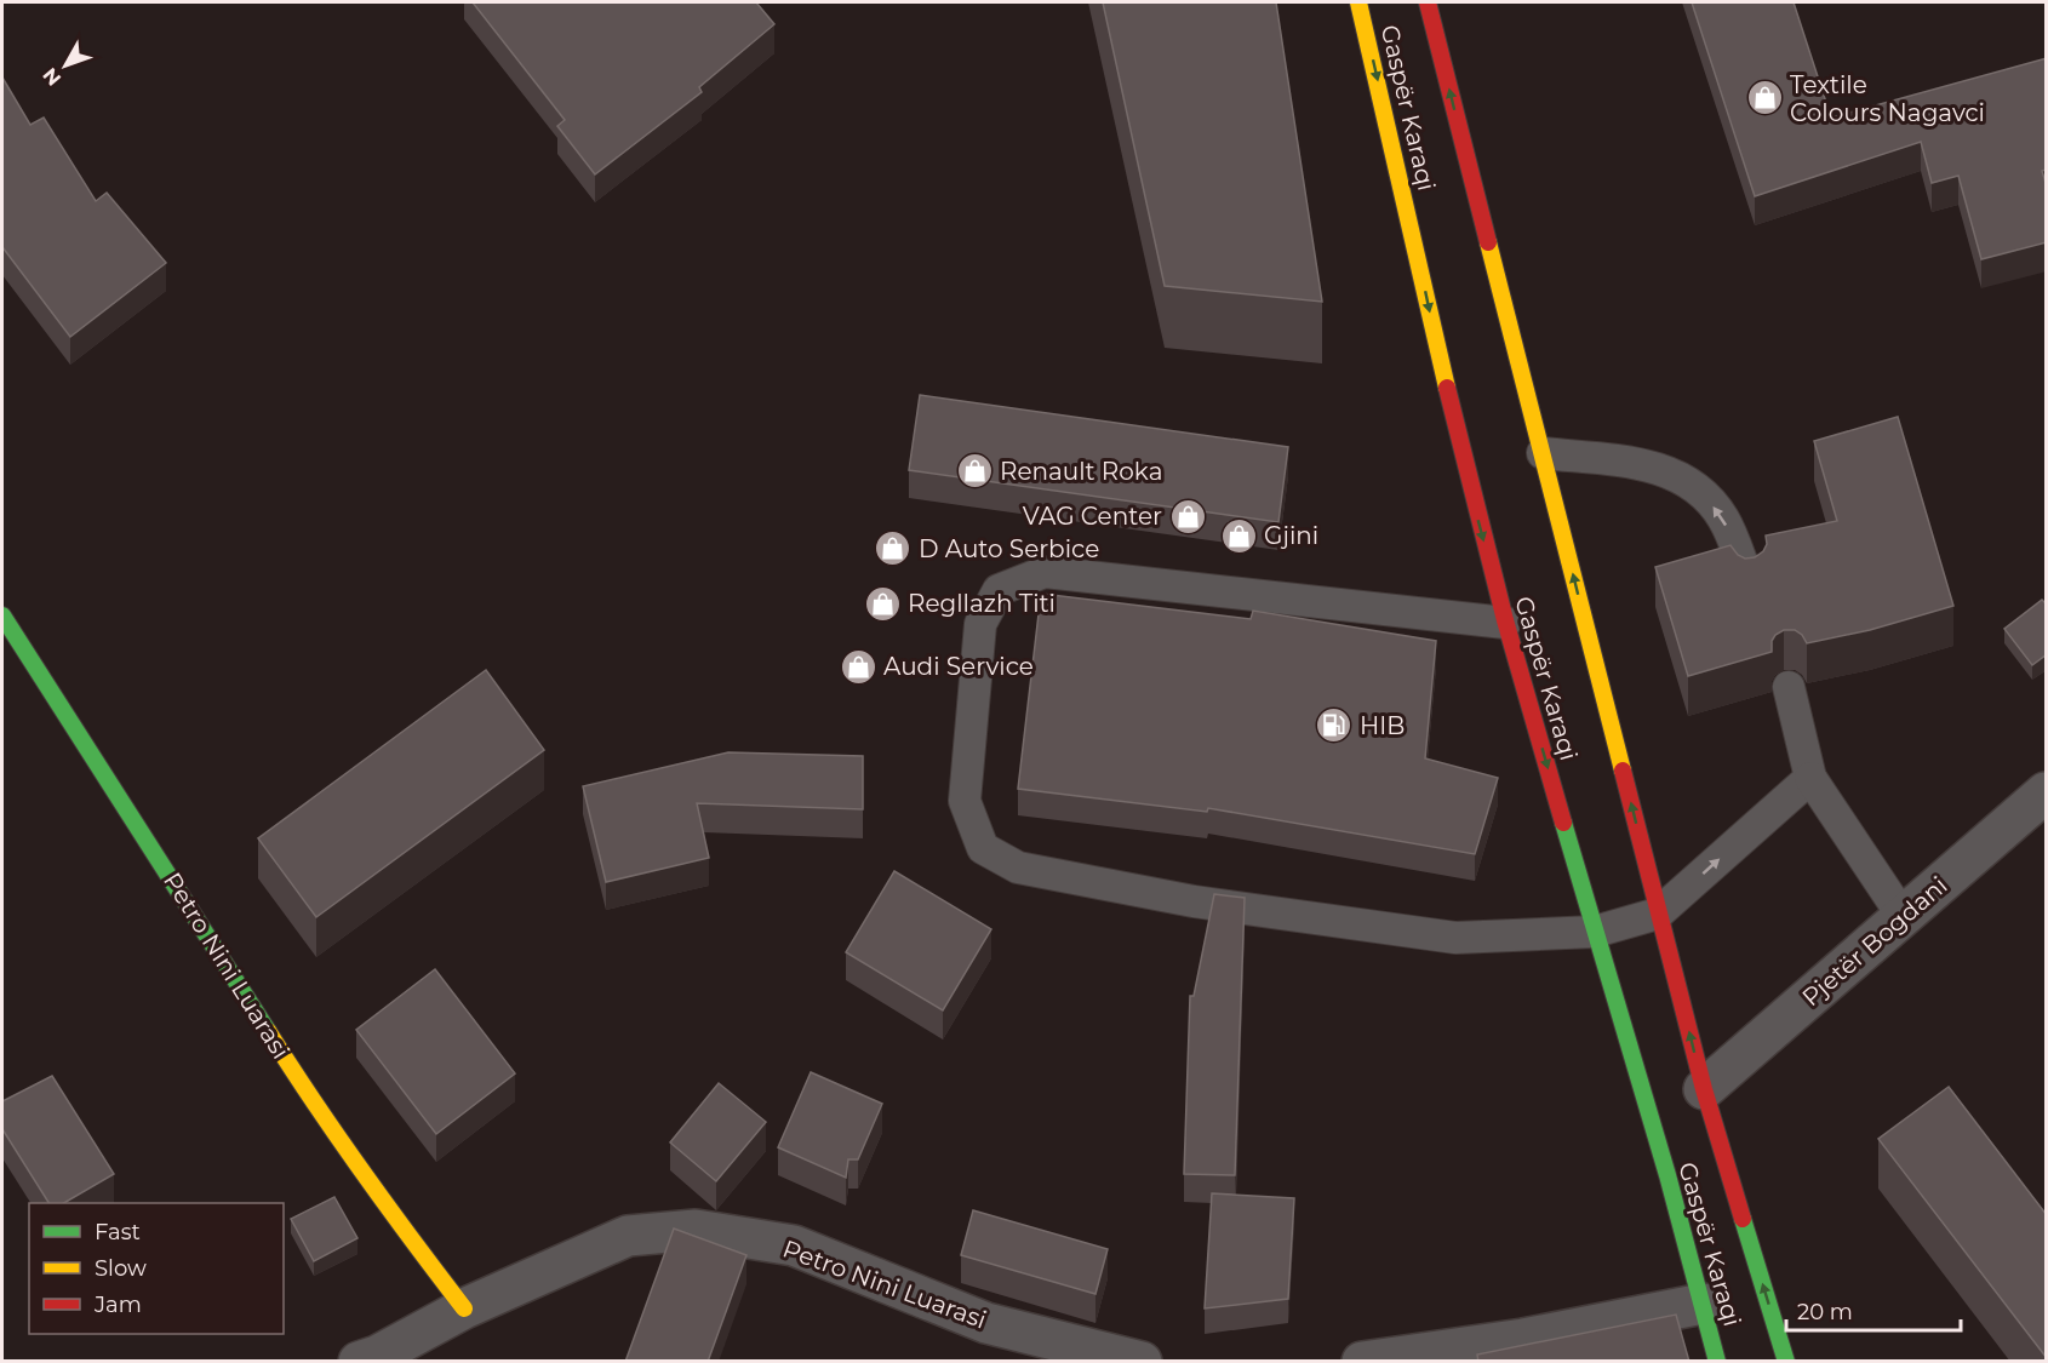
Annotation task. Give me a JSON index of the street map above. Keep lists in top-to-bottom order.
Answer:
{
  "streets": {
    "main road": ["Gaspër Karaqi", "Petro Nini Luarasi"],
    "street": ["Pjetër Bogdani"]
  },
  "crossings": [
    ["Gaspër Karaqi", "Pjetër Bogdani"]
  ],
  "places": {
    "shop": [
      "Textile Colours Nagavci",
      "Renault Roka",
      "VAG Center",
      "Gjini",
      "D Auto Serbice",
      "Regllazh Titi",
      "Audi Service"
    ],
    "fuel station": ["HIB"]
  },
  "legend": ["Fast", "Slow", "Jam"],
  "scale_bar": "20 m",
  "north": "bottom left"
}
